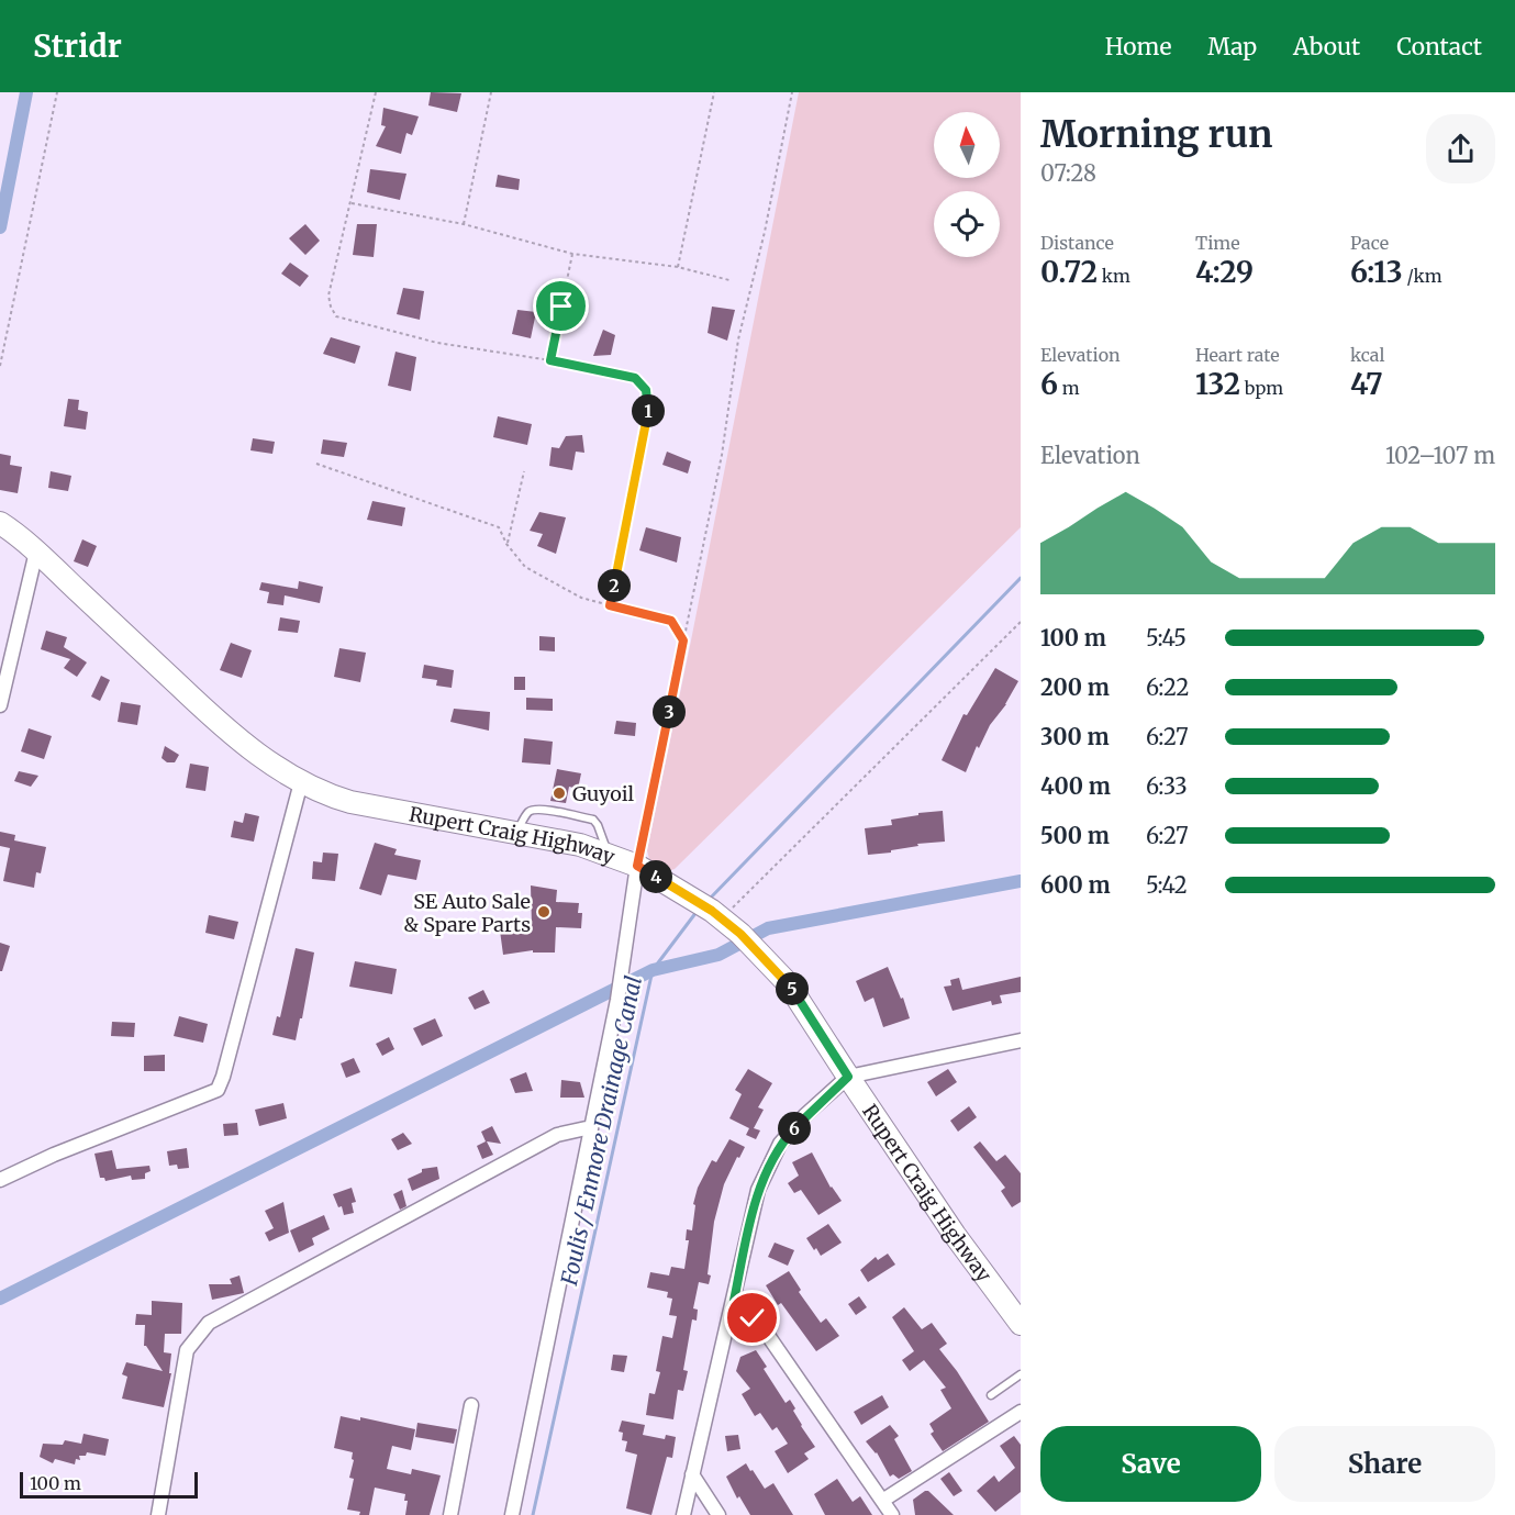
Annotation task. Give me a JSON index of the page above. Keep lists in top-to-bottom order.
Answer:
{
  "streets": {
    "main road": ["Rupert Craig Highway"]
  },
  "water": ["Foulis / Enmore Drainage Canal"],
  "places": ["Guyoil", "SE Auto Sale & Spare Parts"],
  "scale_bar": "100 m",
  "north": "top",
  "page": {
    "header": "Stridr",
    "nav": [
      "Home",
      "Map",
      "About",
      "Contact"
    ],
    "heading": ["Morning run", "07:28"],
    "stats": [
      ["Distance", "0.72 km"],
      ["Time", "4:29"],
      ["Pace", "6:13 /km"],
      ["Elevation", "6 m"],
      ["Heart rate", "132 bpm"],
      ["kcal", "47"]
    ],
    "pins": [
      "1",
      "2",
      "3",
      "4",
      "5",
      "6"
    ],
    "chart": ["Elevation", "102–107 m"],
    "list": [
      {
        "name": "100 m",
        "note": "5:45"
      },
      {
        "name": "200 m",
        "note": "6:22"
      },
      {
        "name": "300 m",
        "note": "6:27"
      },
      {
        "name": "400 m",
        "note": "6:33"
      },
      {
        "name": "500 m",
        "note": "6:27"
      },
      {
        "name": "600 m",
        "note": "5:42"
      }
    ],
    "buttons": ["Save", "Share"],
    "scale": "100 m"
  }
}
